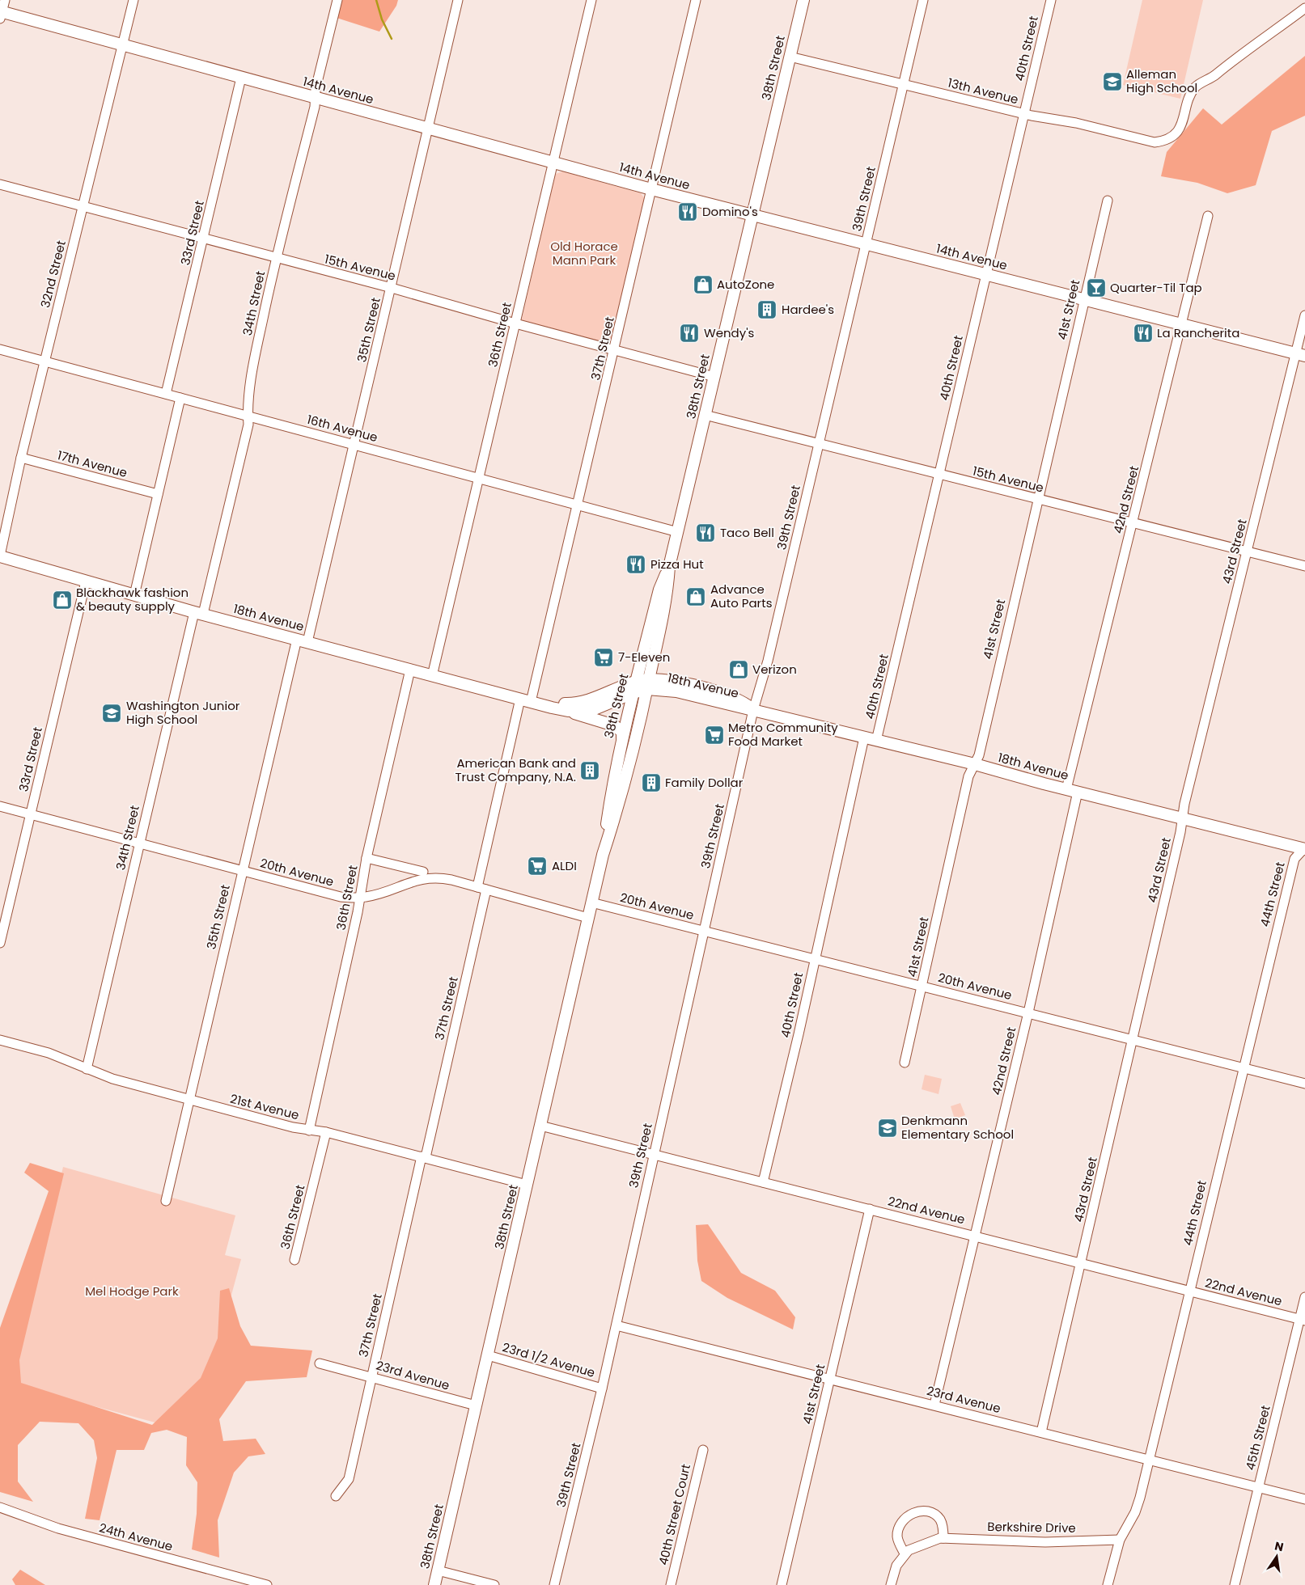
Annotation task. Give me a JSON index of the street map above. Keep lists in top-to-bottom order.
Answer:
{
  "streets": {
    "street": [
      "40th Street",
      "38th Street",
      "14th Avenue",
      "13th Avenue",
      "39th Street",
      "33rd Street",
      "15th Avenue",
      "32nd Street",
      "34th Street",
      "41st Street",
      "35th Street",
      "36th Street",
      "37th Street",
      "16th Avenue",
      "17th Avenue",
      "42nd Street",
      "43rd Street",
      "18th Avenue",
      "20th Avenue",
      "44th Street",
      "21st Avenue",
      "22nd Avenue",
      "23rd 1/2 Avenue",
      "23rd Avenue",
      "45th Street",
      "40th Street Court",
      "Berkshire Drive",
      "24th Avenue"
    ]
  },
  "crossings": [
    ["40th Street", "14th Avenue"],
    ["40th Street", "13th Avenue"],
    ["40th Street", "15th Avenue"],
    ["40th Street", "18th Avenue"],
    ["40th Street", "20th Avenue"],
    ["40th Street", "22nd Avenue"],
    ["38th Street", "14th Avenue"],
    ["38th Street", "13th Avenue"],
    ["38th Street", "15th Avenue"],
    ["38th Street", "16th Avenue"],
    ["38th Street", "18th Avenue"],
    ["38th Street", "20th Avenue"],
    ["38th Street", "21st Avenue"],
    ["38th Street", "22nd Avenue"],
    ["38th Street", "23rd 1/2 Avenue"],
    ["38th Street", "23rd Avenue"],
    ["14th Avenue", "39th Street"],
    ["14th Avenue", "33rd Street"],
    ["14th Avenue", "32nd Street"],
    ["14th Avenue", "34th Street"],
    ["14th Avenue", "41st Street"],
    ["14th Avenue", "35th Street"],
    ["14th Avenue", "36th Street"],
    ["14th Avenue", "37th Street"],
    ["14th Avenue", "42nd Street"],
    ["14th Avenue", "43rd Street"],
    ["13th Avenue", "39th Street"],
    ["39th Street", "15th Avenue"],
    ["39th Street", "18th Avenue"],
    ["39th Street", "20th Avenue"],
    ["39th Street", "22nd Avenue"],
    ["39th Street", "23rd 1/2 Avenue"],
    ["39th Street", "23rd Avenue"],
    ["33rd Street", "15th Avenue"],
    ["33rd Street", "16th Avenue"],
    ["33rd Street", "18th Avenue"],
    ["33rd Street", "20th Avenue"],
    ["15th Avenue", "32nd Street"],
    ["15th Avenue", "34th Street"],
    ["15th Avenue", "41st Street"],
    ["15th Avenue", "35th Street"],
    ["15th Avenue", "36th Street"],
    ["15th Avenue", "37th Street"],
    ["15th Avenue", "42nd Street"],
    ["15th Avenue", "43rd Street"],
    ["32nd Street", "16th Avenue"],
    ["32nd Street", "17th Avenue"],
    ["32nd Street", "18th Avenue"],
    ["34th Street", "16th Avenue"],
    ["34th Street", "18th Avenue"],
    ["34th Street", "20th Avenue"],
    ["34th Street", "21st Avenue"],
    ["41st Street", "18th Avenue"],
    ["41st Street", "20th Avenue"],
    ["41st Street", "22nd Avenue"],
    ["41st Street", "23rd Avenue"],
    ["35th Street", "16th Avenue"],
    ["35th Street", "18th Avenue"],
    ["35th Street", "20th Avenue"],
    ["35th Street", "21st Avenue"],
    ["36th Street", "16th Avenue"],
    ["36th Street", "18th Avenue"],
    ["36th Street", "20th Avenue"],
    ["36th Street", "21st Avenue"],
    ["37th Street", "16th Avenue"],
    ["37th Street", "18th Avenue"],
    ["37th Street", "20th Avenue"],
    ["37th Street", "21st Avenue"],
    ["37th Street", "23rd Avenue"],
    ["42nd Street", "18th Avenue"],
    ["42nd Street", "20th Avenue"],
    ["42nd Street", "22nd Avenue"],
    ["42nd Street", "23rd Avenue"],
    ["43rd Street", "18th Avenue"],
    ["43rd Street", "20th Avenue"],
    ["43rd Street", "22nd Avenue"],
    ["43rd Street", "23rd Avenue"],
    ["18th Avenue", "44th Street"],
    ["20th Avenue", "44th Street"],
    ["44th Street", "22nd Avenue"],
    ["44th Street", "23rd Avenue"],
    ["44th Street", "Berkshire Drive"],
    ["22nd Avenue", "45th Street"],
    ["23rd Avenue", "45th Street"]
  ],
  "parks": ["Old Horace Mann Park", "Mel Hodge Park"],
  "places": {
    "school or university": ["Alleman High School", "Washington Junior High School", "Denkmann Elementary School"],
    "restaurant": [
      "Domino's",
      "Wendy's",
      "La Rancherita",
      "Taco Bell",
      "Pizza Hut"
    ],
    "shop": [
      "AutoZone",
      "Advance Auto Parts",
      "Blackhawk fashion & beauty supply",
      "Verizon"
    ],
    "bar": ["Quarter-Til Tap"],
    "building": ["Hardee's", "American Bank and Trust Company, N.A.", "Family Dollar"],
    "supermarket": ["7-Eleven", "Metro Community Food Market", "ALDI"]
  },
  "north": "top"
}
